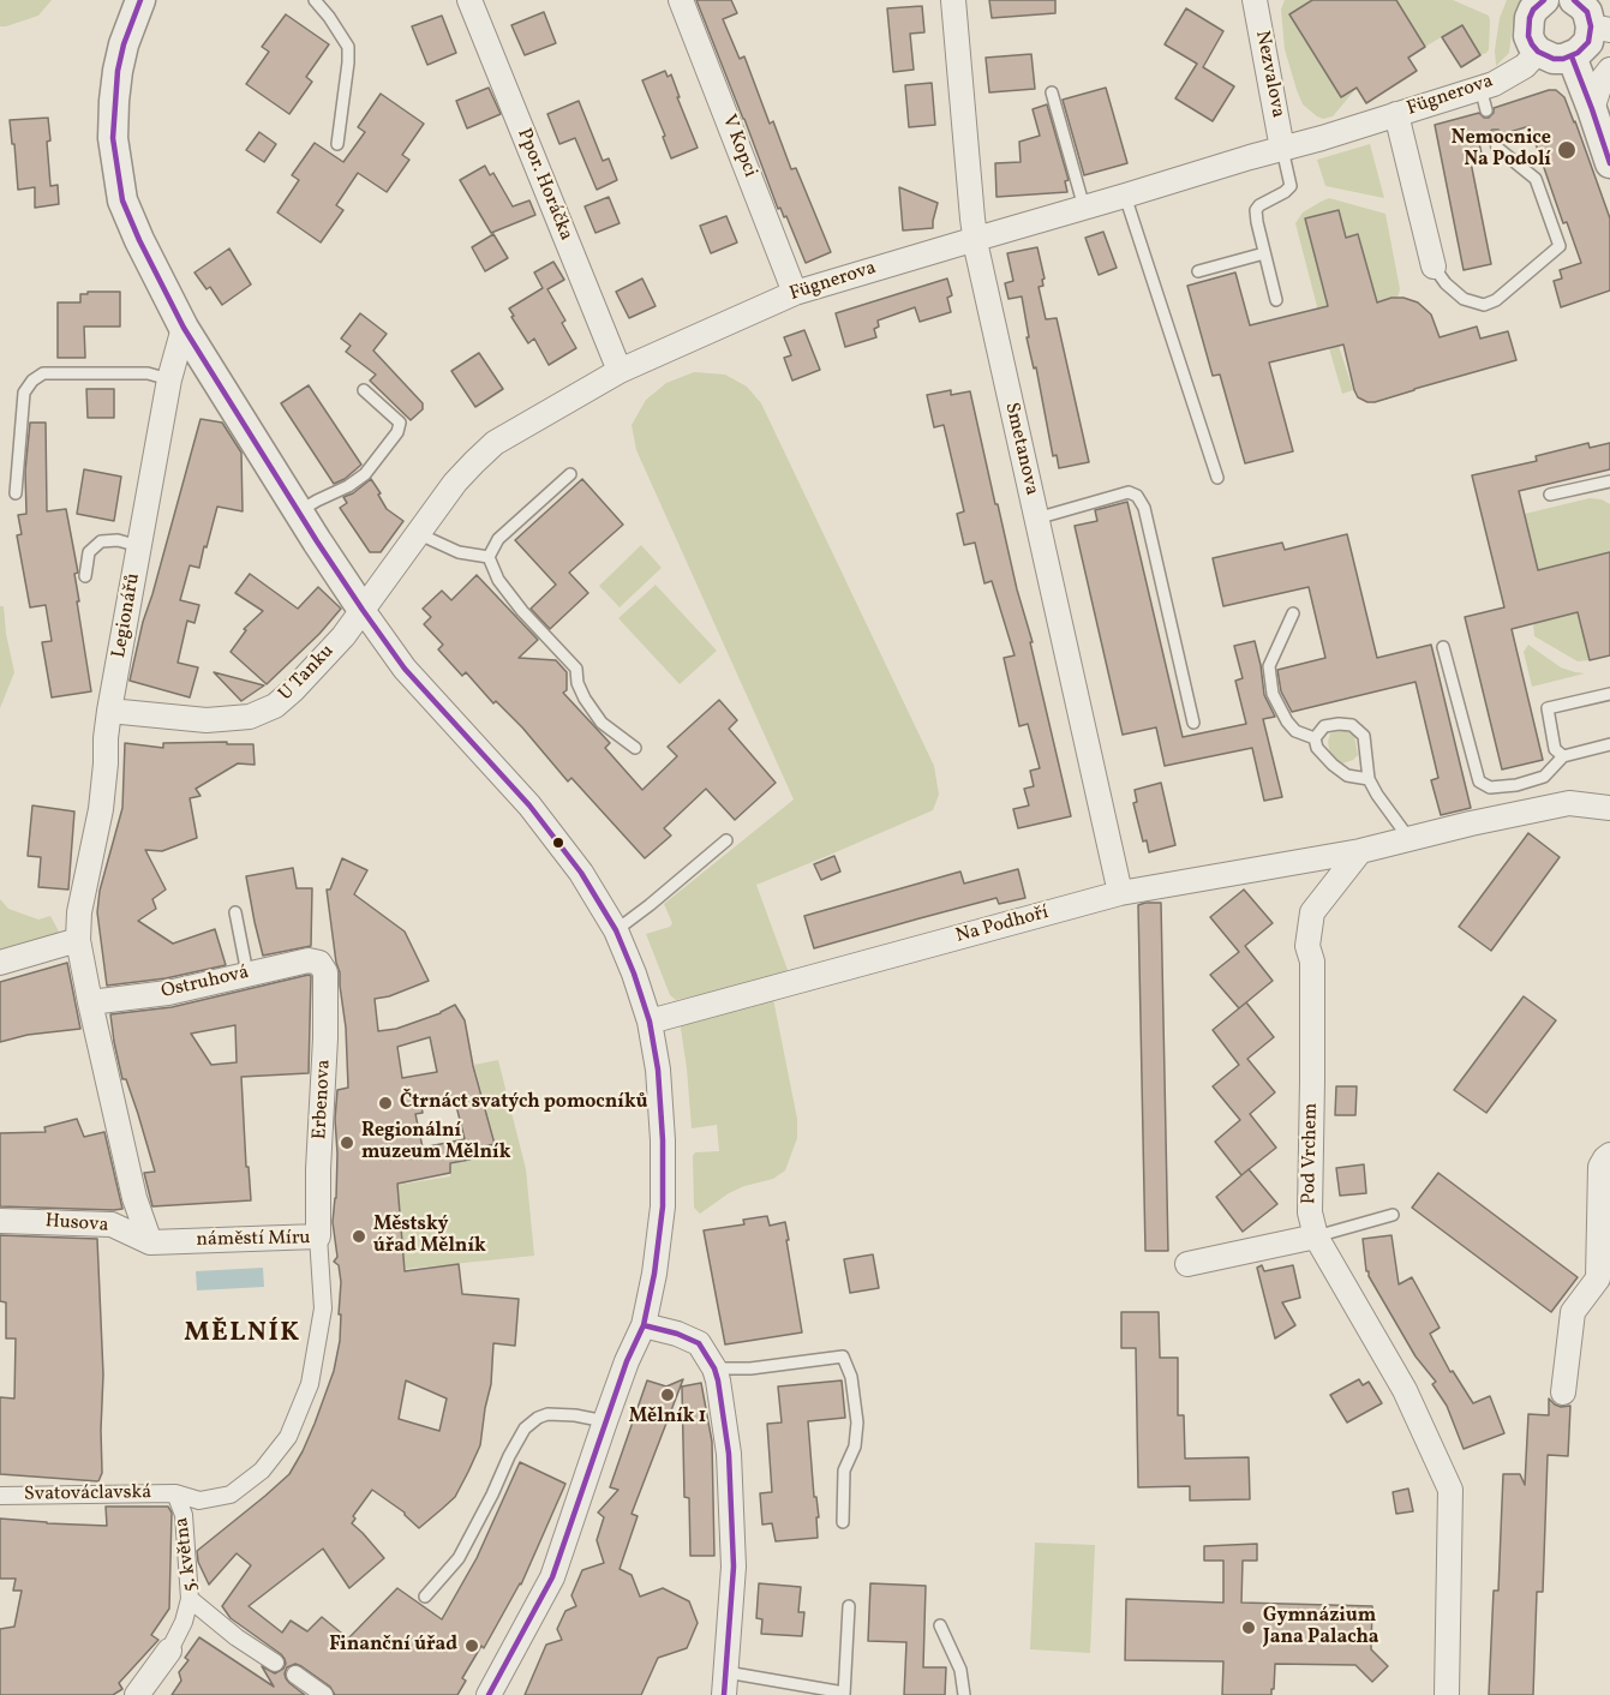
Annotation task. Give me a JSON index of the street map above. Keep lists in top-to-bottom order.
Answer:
{
  "streets": {
    "street": [
      "Nezvalova",
      "Fügnerova",
      "V Kopci",
      "Ppor. Horáčka",
      "Smetanova",
      "Legionářů",
      "U Tanku",
      "Na Podhoří",
      "Ostruhová",
      "Erbenova",
      "Pod Vrchem",
      "Husova",
      "náměstí Míru",
      "Svatováclavská",
      "5. května"
    ]
  },
  "crossings": [
    ["Nezvalova", "Fügnerova"],
    ["Fügnerova", "V Kopci"],
    ["Fügnerova", "Ppor. Horáčka"],
    ["Fügnerova", "Smetanova"],
    ["Fügnerova", "U Tanku"],
    ["Smetanova", "Na Podhoří"],
    ["Legionářů", "U Tanku"],
    ["Legionářů", "Ostruhová"],
    ["Legionářů", "Husova"],
    ["Legionářů", "náměstí Míru"],
    ["Na Podhoří", "Pod Vrchem"],
    ["Ostruhová", "Erbenova"],
    ["Erbenova", "náměstí Míru"],
    ["Husova", "náměstí Míru"],
    ["náměstí Míru", "Svatováclavská"],
    ["náměstí Míru", "5. května"],
    ["Svatováclavská", "5. května"]
  ],
  "districts": ["MĚLNÍK"],
  "places": [
    "Nemocnice Na Podolí",
    "Čtrnáct svatých pomocníků",
    "Regionální muzeum Mělník",
    "Městský úřad Mělník",
    "Mělník 1",
    "Gymnázium Jana Palacha",
    "Finanční úřad"
  ]
}
